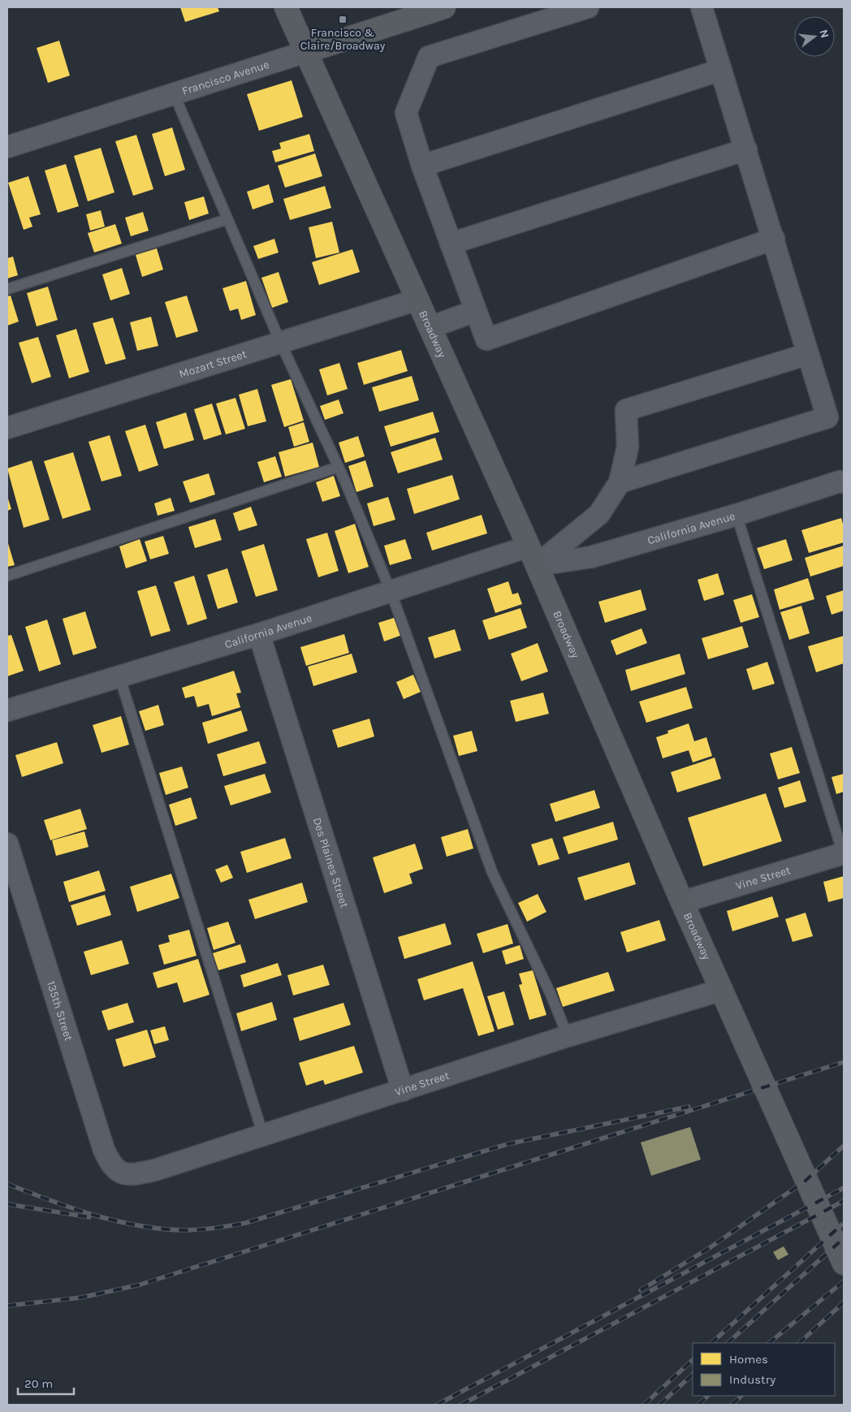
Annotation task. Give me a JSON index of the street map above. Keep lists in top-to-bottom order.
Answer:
{
  "streets": {
    "street": [
      "Francisco Avenue",
      "Broadway",
      "Mozart Street",
      "California Avenue",
      "Des Plaines Street",
      "Vine Street",
      "135th Street"
    ]
  },
  "crossings": [
    ["Francisco Avenue", "Broadway"],
    ["Broadway", "Mozart Street"],
    ["Broadway", "California Avenue"],
    ["Broadway", "Vine Street"],
    ["California Avenue", "Des Plaines Street"],
    ["Des Plaines Street", "Vine Street"],
    ["Vine Street", "135th Street"]
  ],
  "places": {
    "transit": ["Francisco & Claire/Broadway"]
  },
  "legend": ["Homes", "Industry"],
  "scale_bar": "20 m",
  "north": "right"
}
